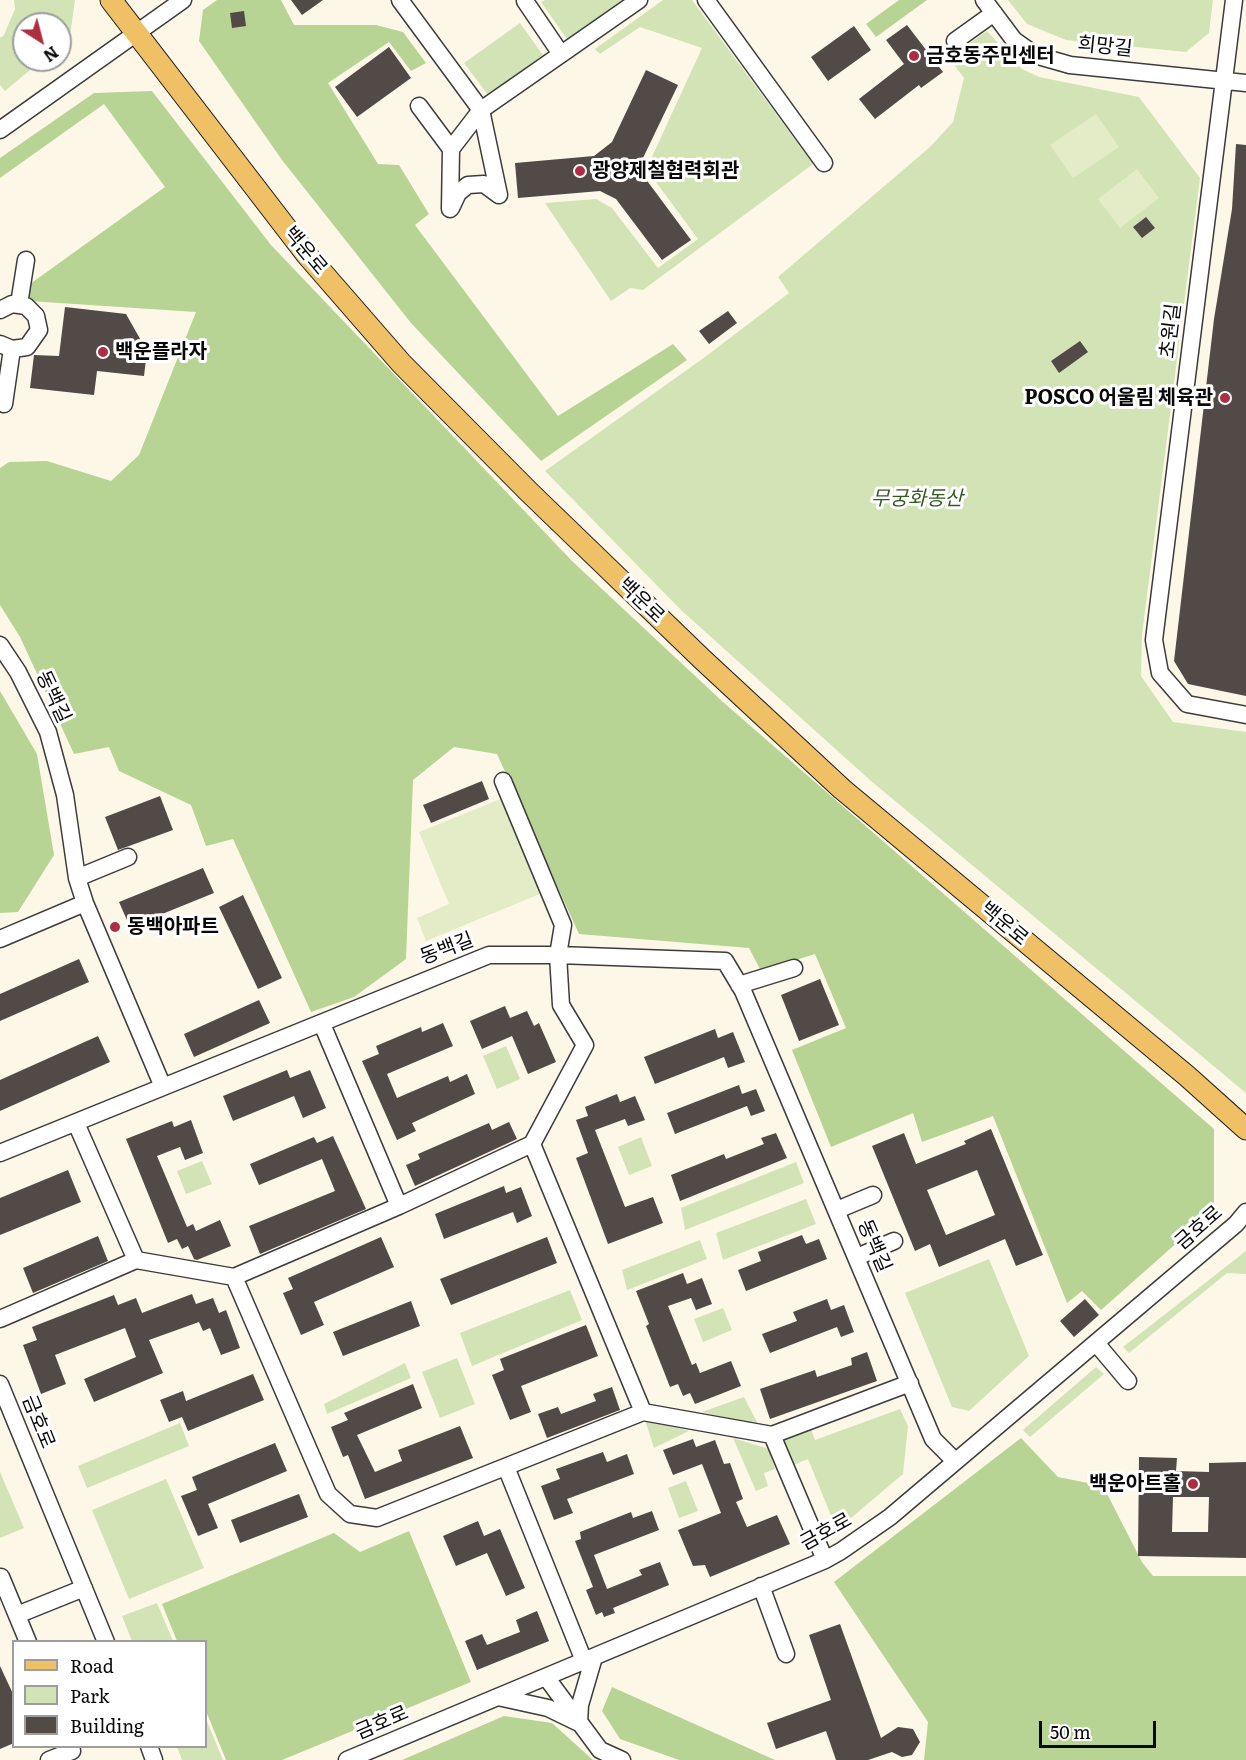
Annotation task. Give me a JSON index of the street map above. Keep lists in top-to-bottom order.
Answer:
{
  "streets": {
    "main road": ["백운로"],
    "street": [
      "희망길",
      "초원길",
      "동백길",
      "금호로"
    ]
  },
  "crossings": [
    ["희망길", "초원길"],
    ["동백길", "금호로"]
  ],
  "parks": ["무궁화동산"],
  "places": [
    "금호동주민센터",
    "광양제철협력회관",
    "백운플라자",
    "POSCO 어울림 체육관",
    "동백아파트",
    "백운아트홀"
  ],
  "legend": ["Road", "Park", "Building"],
  "scale_bar": "50 m",
  "north": "bottom right"
}
